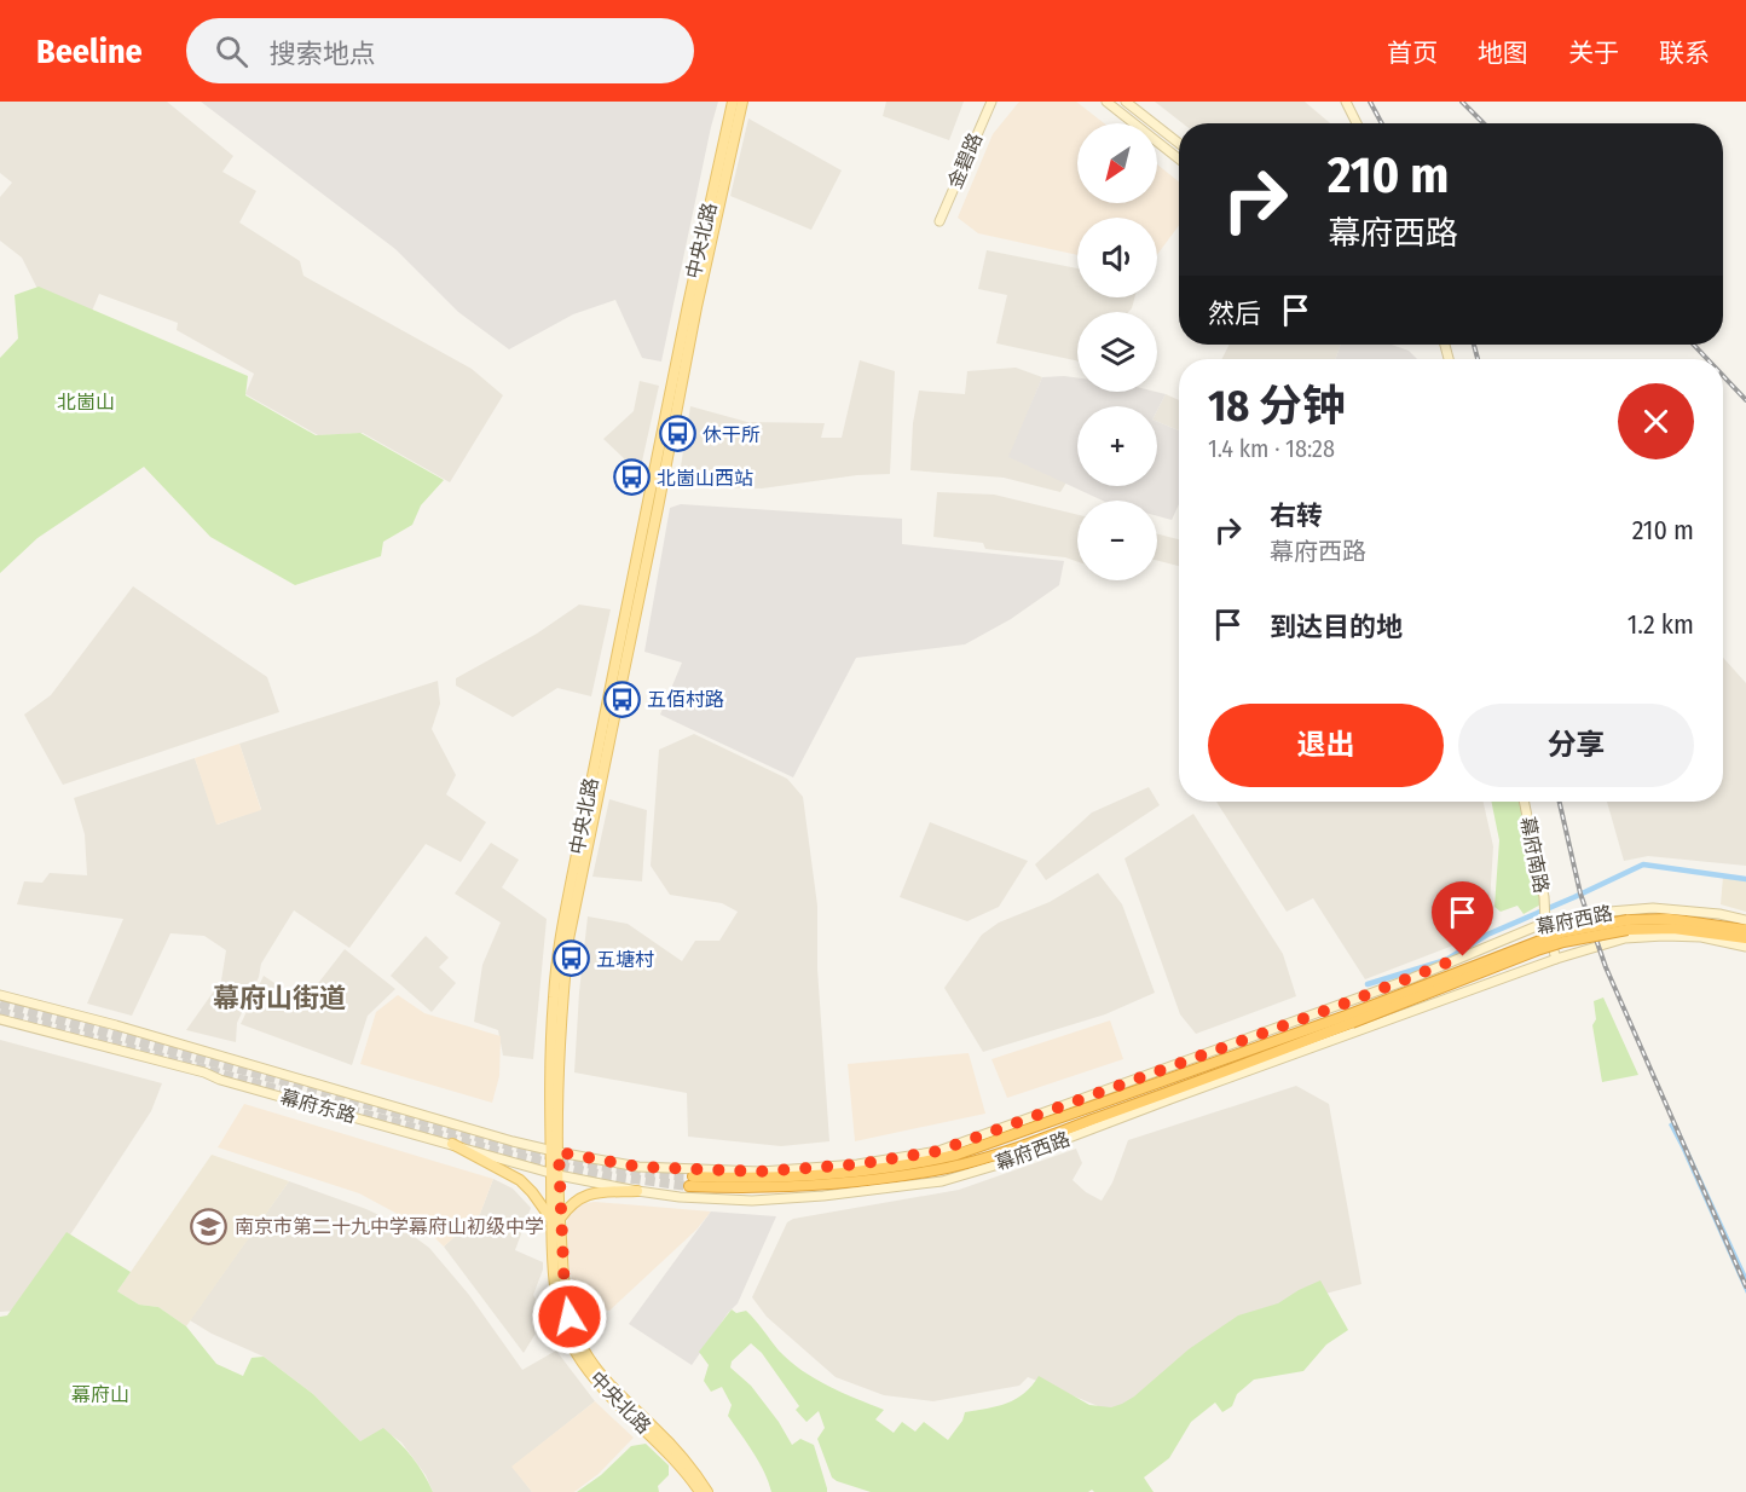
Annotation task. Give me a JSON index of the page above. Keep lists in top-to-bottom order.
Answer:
{
  "streets": {
    "highway": ["幕府西路"],
    "main road": [
      "金碧路",
      "中央北路",
      "幕府南路",
      "幕府东路"
    ]
  },
  "crossings": [
    ["中央北路", "幕府西路"],
    ["中央北路", "幕府东路"],
    ["幕府南路", "幕府西路"],
    ["幕府西路", "幕府东路"]
  ],
  "districts": ["幕府山街道"],
  "parks": ["北崮山", "幕府山"],
  "places": {
    "bus stop": [
      "休干所",
      "北崮山西站",
      "五佰村路",
      "五塘村"
    ],
    "school or university": ["南京市第二十九中学幕府山初级中学"]
  },
  "north": "bottom left",
  "page": {
    "header": "Beeline",
    "search": "搜索地点",
    "nav": [
      "首页",
      "地图",
      "关于",
      "联系"
    ],
    "map_buttons": ["+", "−"],
    "turn": ["210 m", "幕府西路"],
    "then": "然后",
    "heading": ["18 分钟", "1.4 km · 18:28"],
    "list": [
      {
        "name": "右转",
        "note": "幕府西路",
        "value": "210 m"
      },
      {
        "name": "到达目的地",
        "value": "1.2 km"
      }
    ],
    "buttons": ["退出", "分享"]
  }
}
